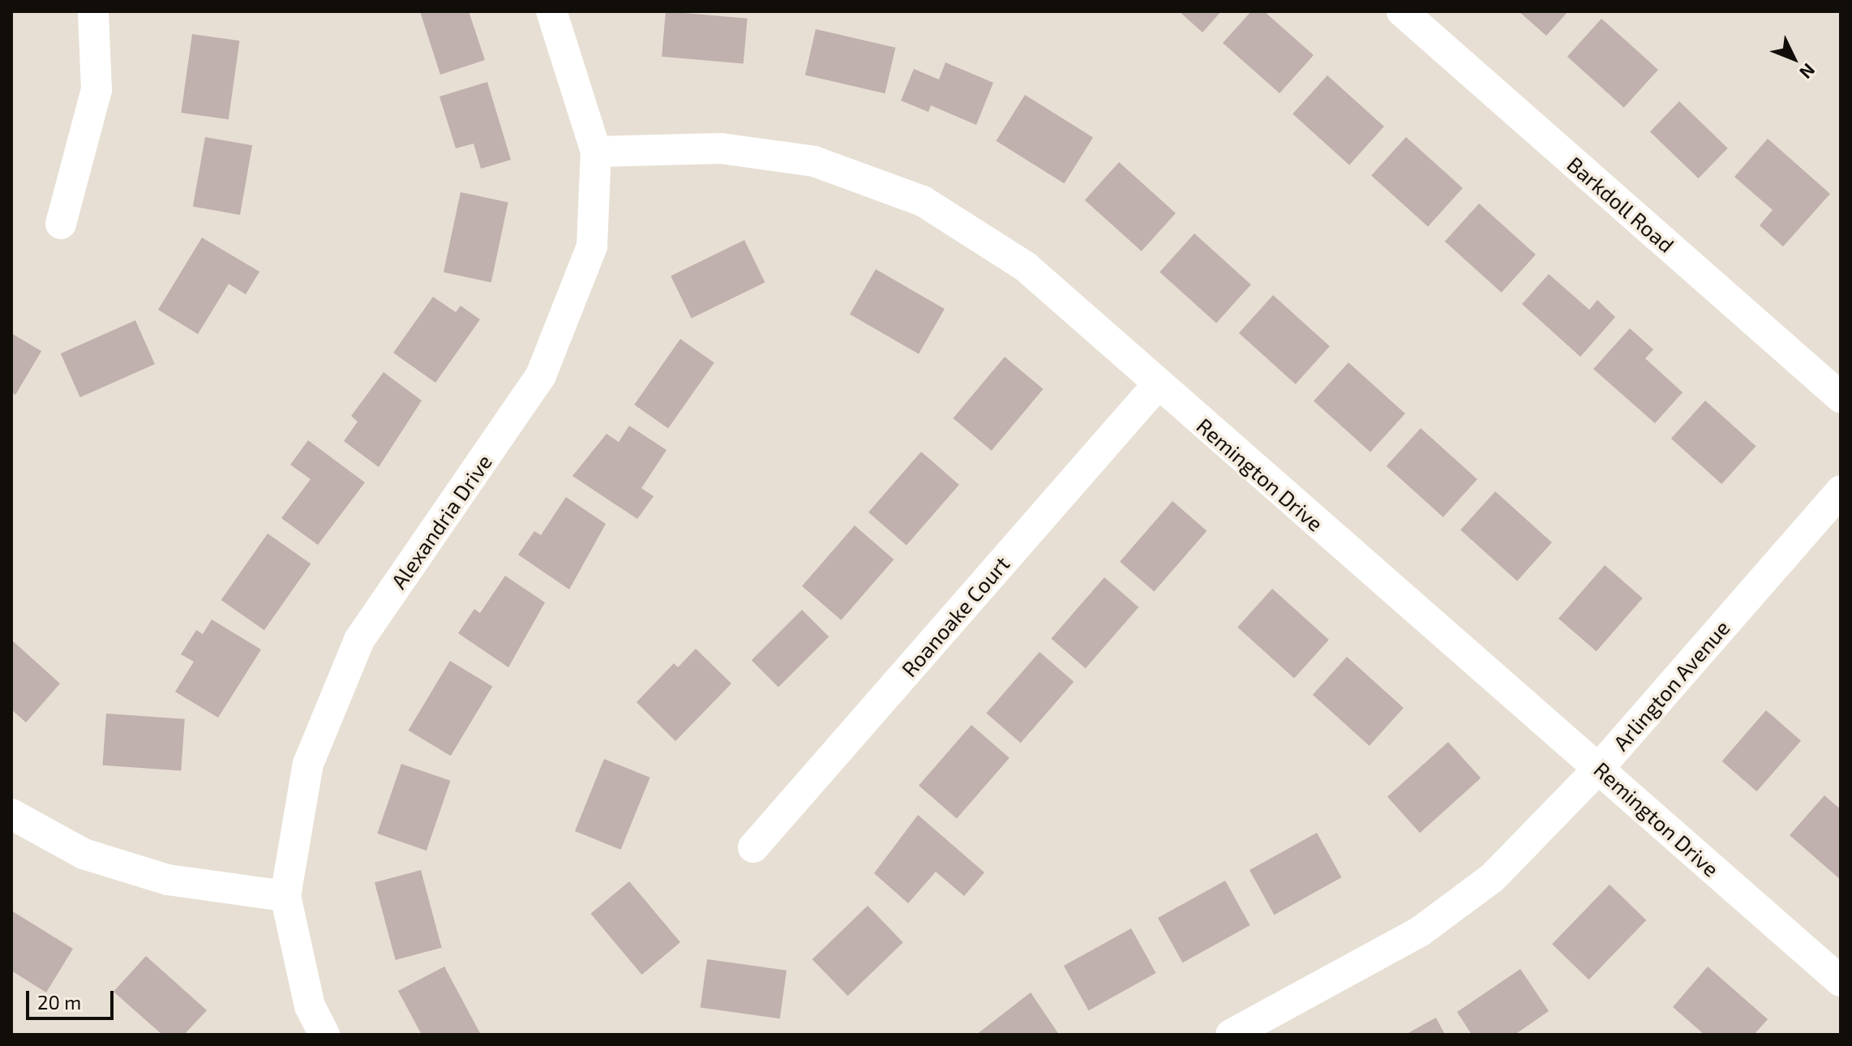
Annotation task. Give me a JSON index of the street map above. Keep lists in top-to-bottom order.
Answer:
{
  "streets": {
    "street": [
      "Barkdoll Road",
      "Remington Drive",
      "Alexandria Drive",
      "Roanoake Court",
      "Arlington Avenue"
    ]
  },
  "crossings": [
    ["Remington Drive", "Alexandria Drive"],
    ["Remington Drive", "Roanoake Court"],
    ["Remington Drive", "Arlington Avenue"]
  ],
  "scale_bar": "20 m",
  "north": "bottom right"
}
